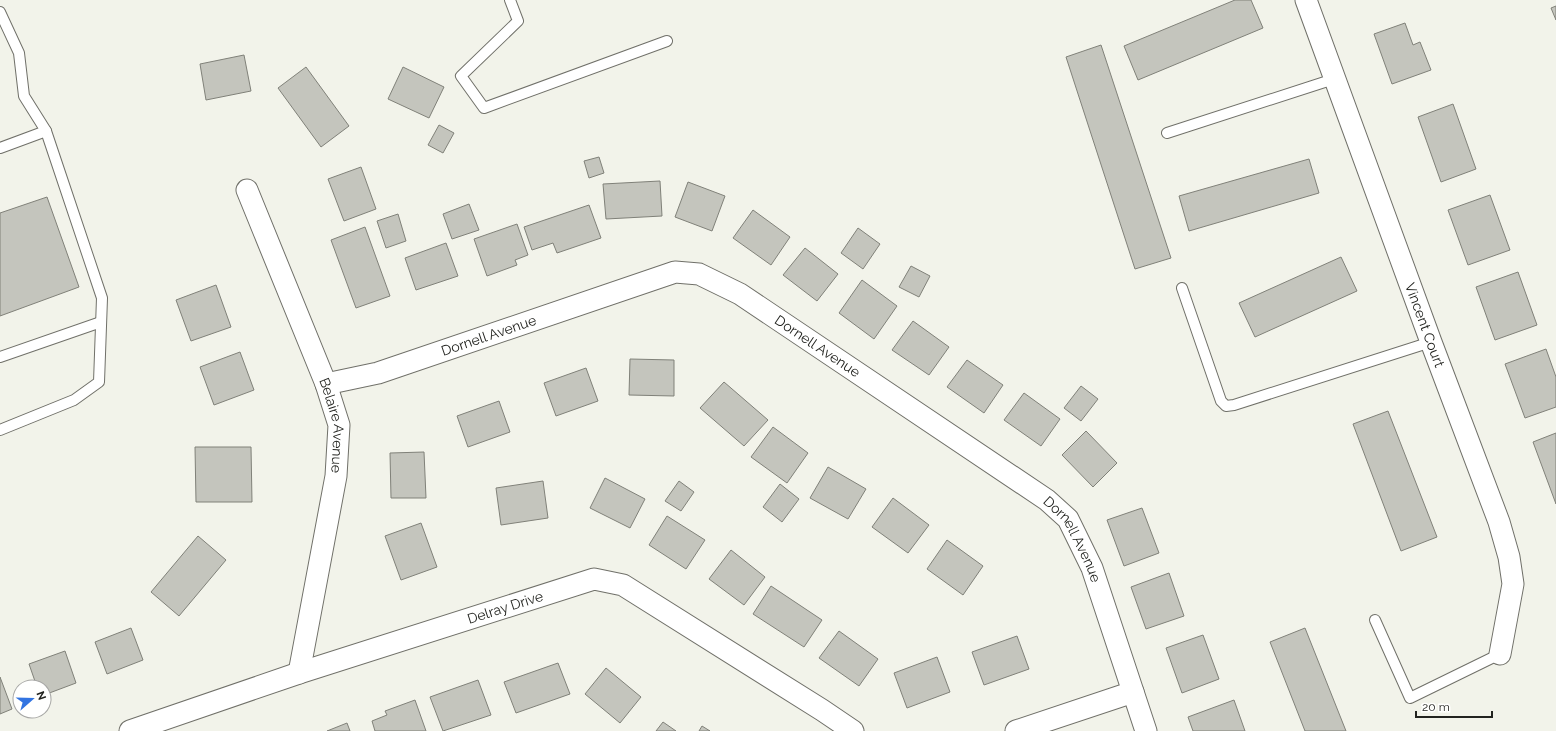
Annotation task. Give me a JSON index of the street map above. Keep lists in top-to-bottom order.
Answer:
{
  "streets": {
    "street": [
      "Vincent Court",
      "Dornell Avenue",
      "Belaire Avenue",
      "Delray Drive"
    ]
  },
  "crossings": [
    ["Dornell Avenue", "Belaire Avenue"],
    ["Belaire Avenue", "Delray Drive"]
  ],
  "scale_bar": "20 m",
  "north": "right"
}
